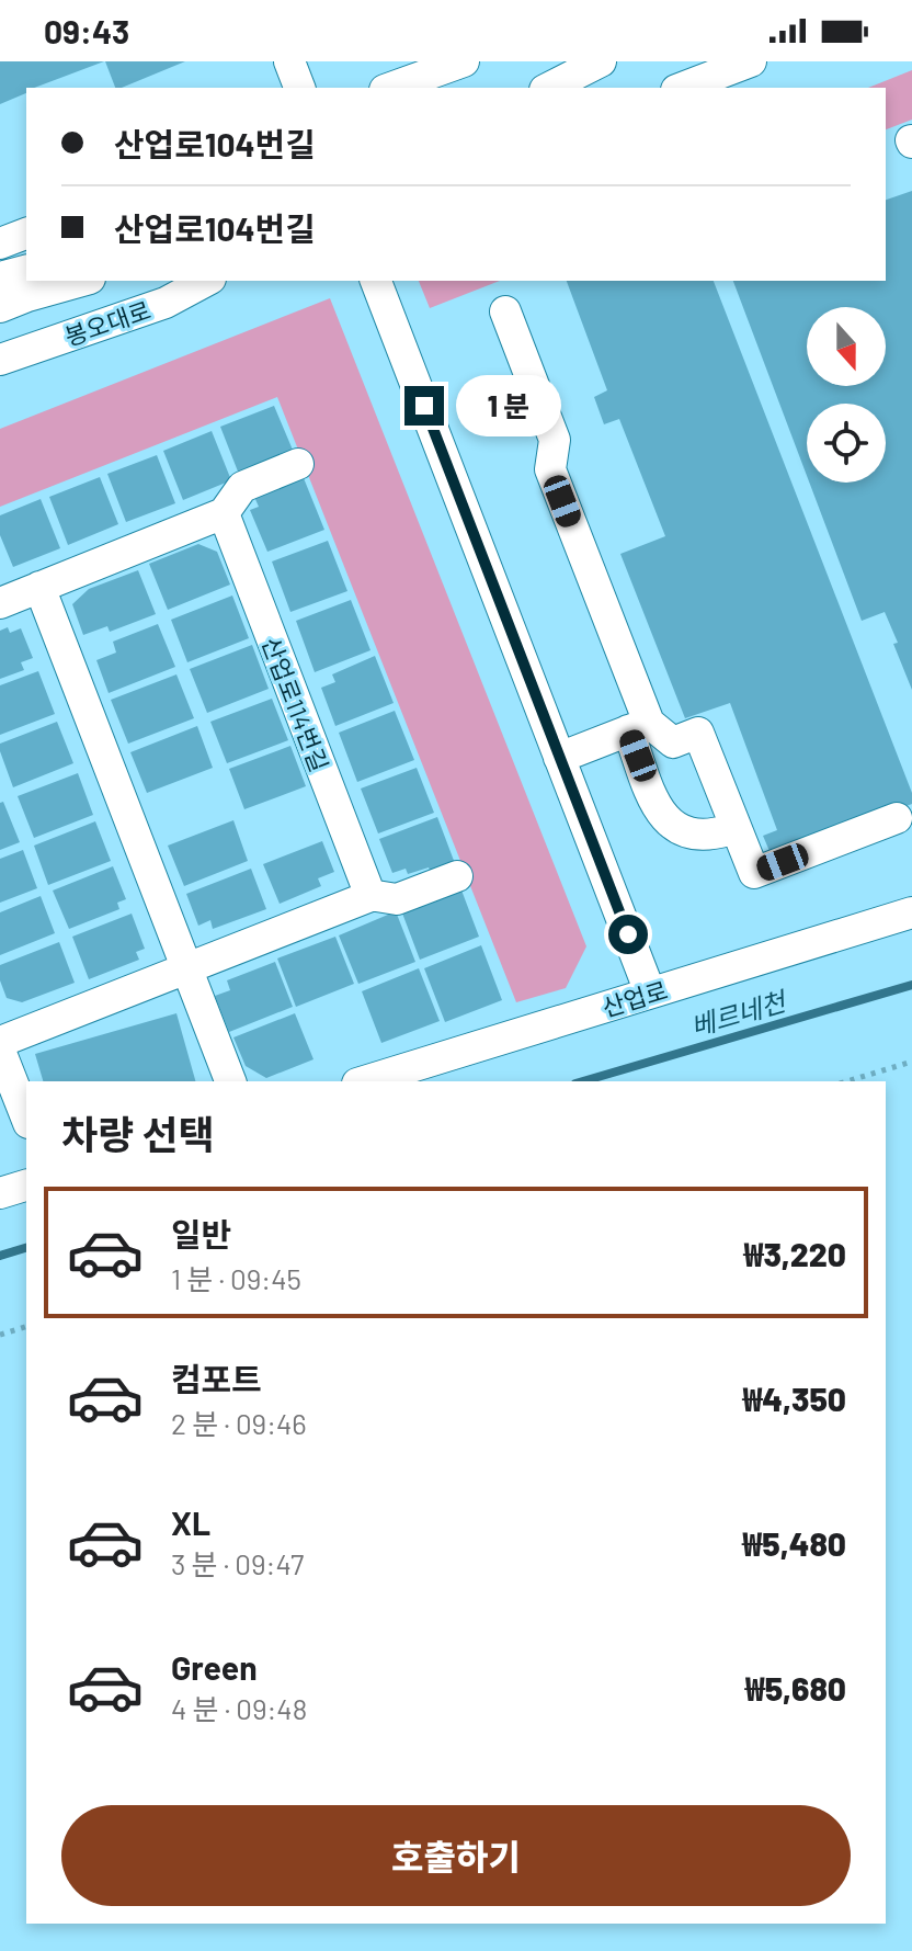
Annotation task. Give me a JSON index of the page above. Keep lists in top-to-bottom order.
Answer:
{
  "streets": {
    "street": ["봉오대로", "산업로114번길", "산업로"]
  },
  "water": ["베르네천"],
  "north": "bottom",
  "page": {
    "status": "09:43",
    "banner": ["산업로104번길", "산업로104번길"],
    "bubble": "1 분",
    "heading": "차량 선택",
    "list": [
      {
        "name": "일반",
        "note": "1 분 · 09:45",
        "value": "₩3,220"
      },
      {
        "name": "컴포트",
        "note": "2 분 · 09:46",
        "value": "₩4,350"
      },
      {
        "name": "XL",
        "note": "3 분 · 09:47",
        "value": "₩5,480"
      },
      {
        "name": "Green",
        "note": "4 분 · 09:48",
        "value": "₩5,680"
      }
    ],
    "buttons": "호출하기"
  }
}
